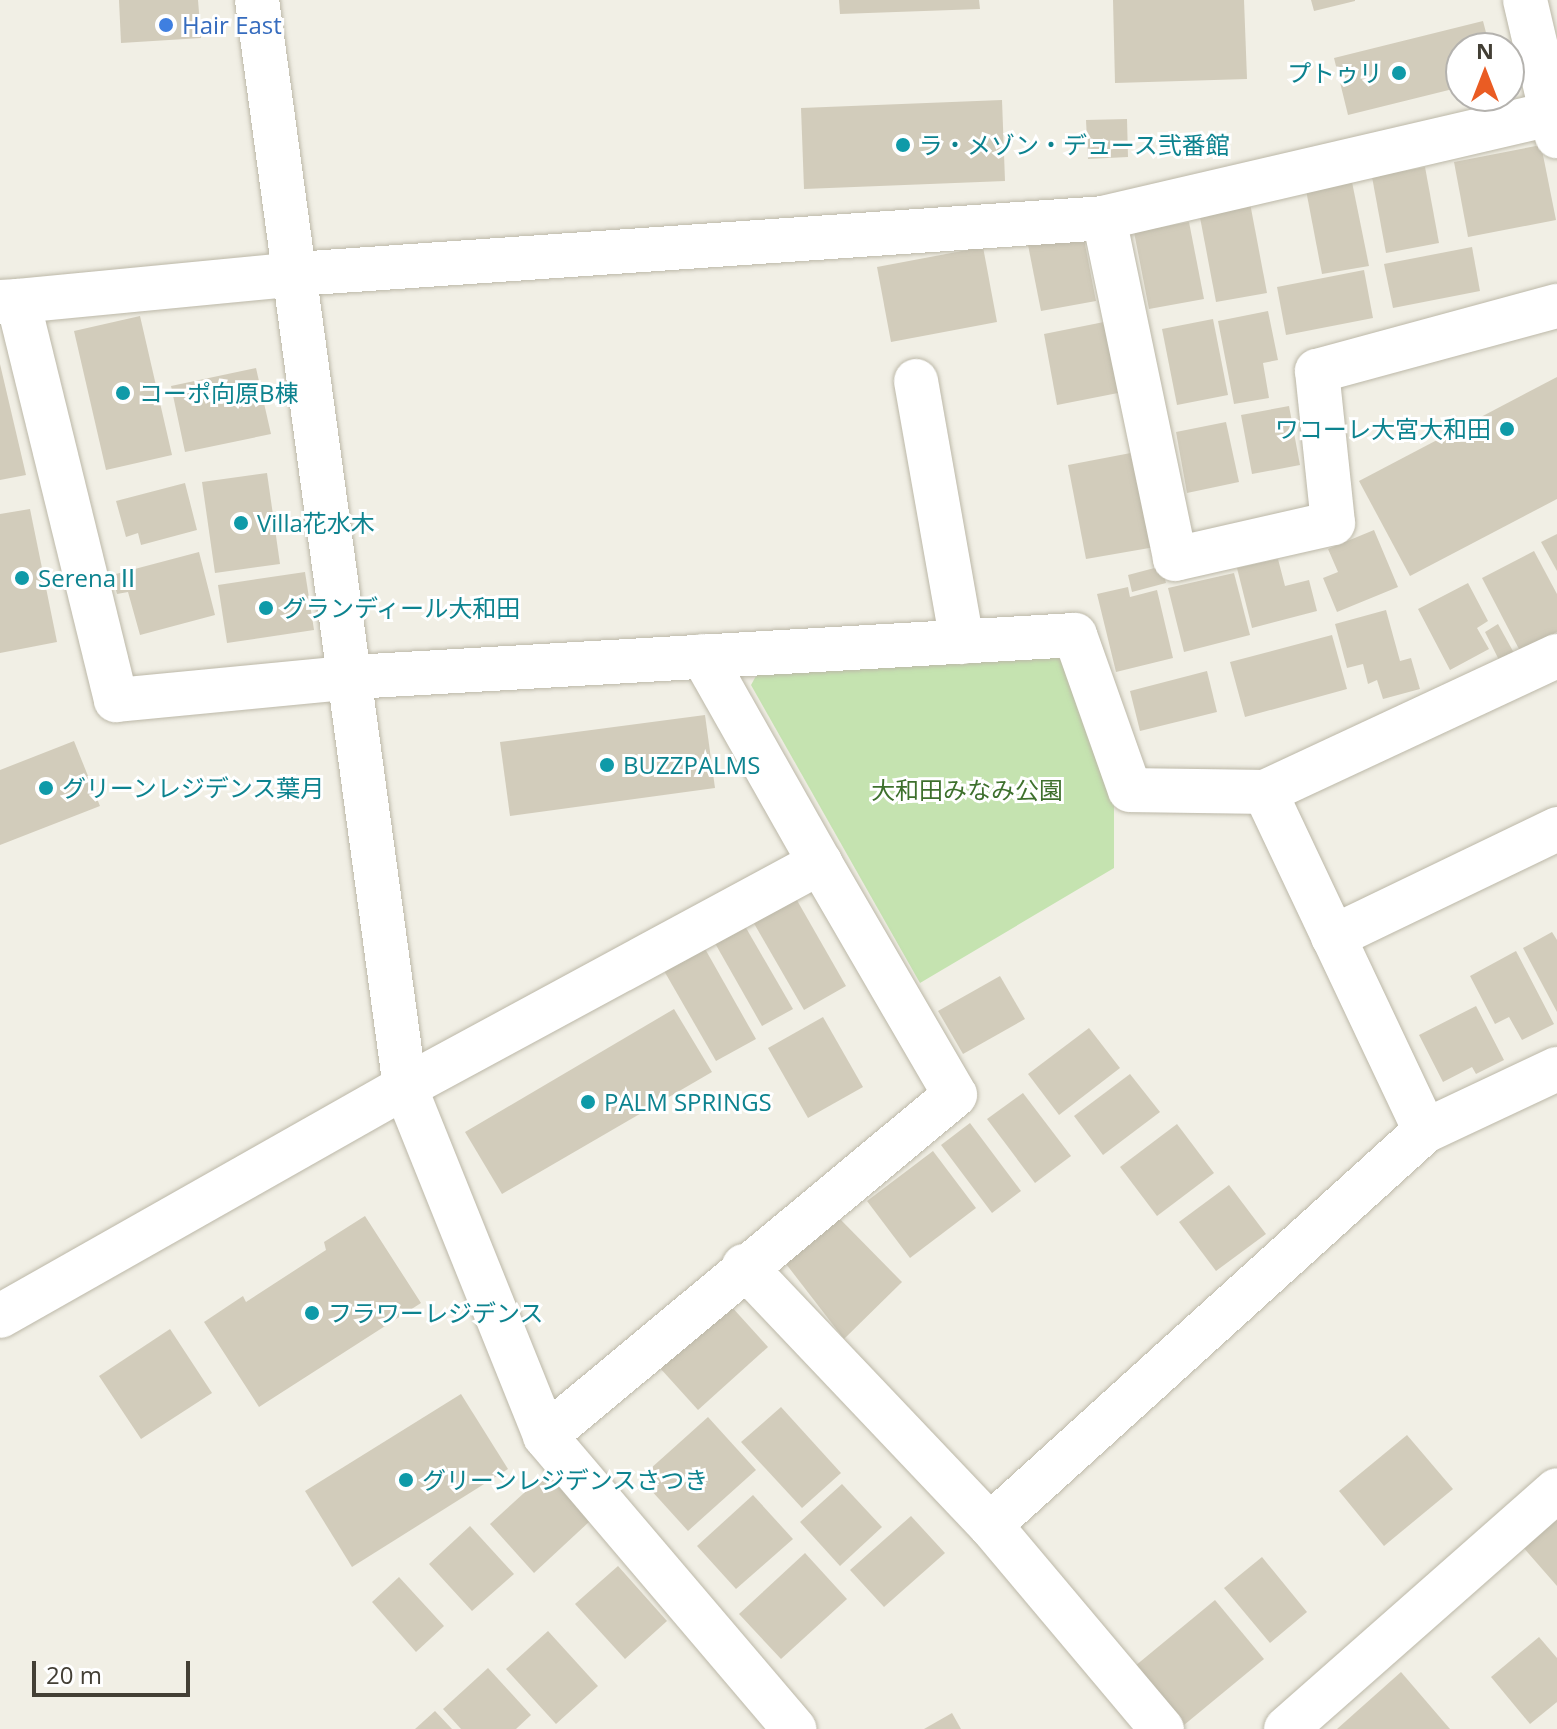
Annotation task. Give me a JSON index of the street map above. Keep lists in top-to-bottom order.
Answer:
{
  "parks": ["大和田みなみ公園"],
  "places": [
    "Hair East",
    "プトゥリ",
    "ラ・メゾン・デュース弐番館",
    "コーポ向原B棟",
    "ワコーレ大宮大和田",
    "Villa花水木",
    "SerenaⅡ",
    "グランディール大和田",
    "BUZZPALMS",
    "グリーンレジデンス葉月",
    "PALM SPRINGS",
    "フラワーレジデンス",
    "グリーンレジデンスさつき"
  ],
  "scale_bar": "20 m",
  "north": "top"
}
